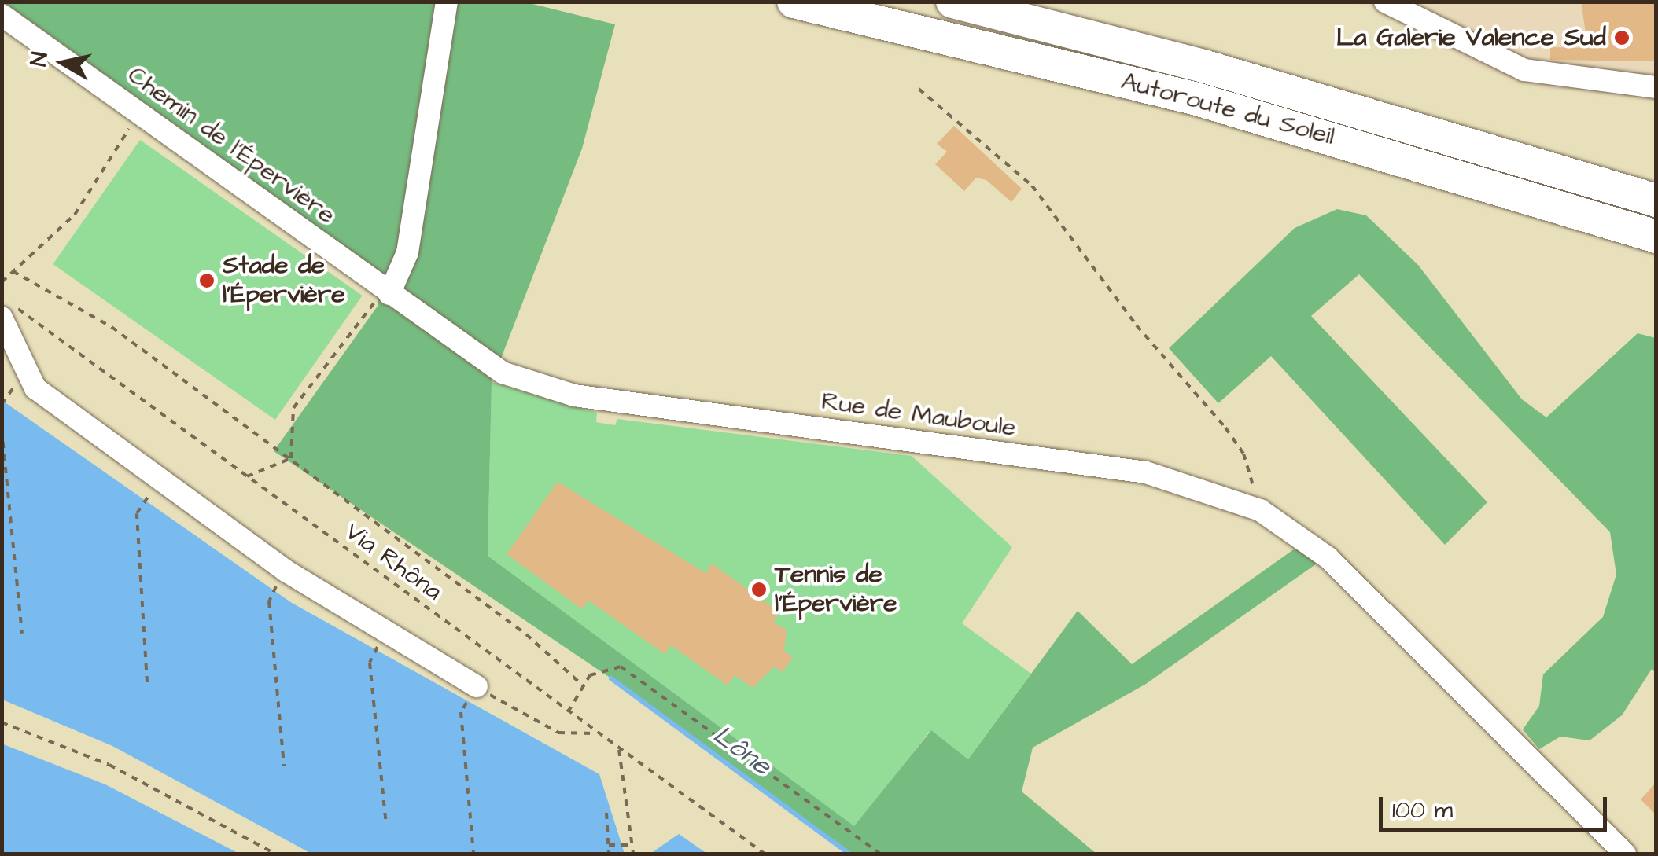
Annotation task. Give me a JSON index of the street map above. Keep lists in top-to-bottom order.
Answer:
{
  "streets": {
    "highway": ["Autoroute du Soleil"],
    "street": ["Chemin de l'Épervière", "Rue de Mauboule"],
    "path": ["Via Rhôna"]
  },
  "crossings": [
    ["Chemin de l'Épervière", "Rue de Mauboule"]
  ],
  "water": ["Lône"],
  "places": ["La Galerie Valence Sud", "Stade de l'Épervière", "Tennis de l'Épervière"],
  "scale_bar": "100 m",
  "north": "left"
}
